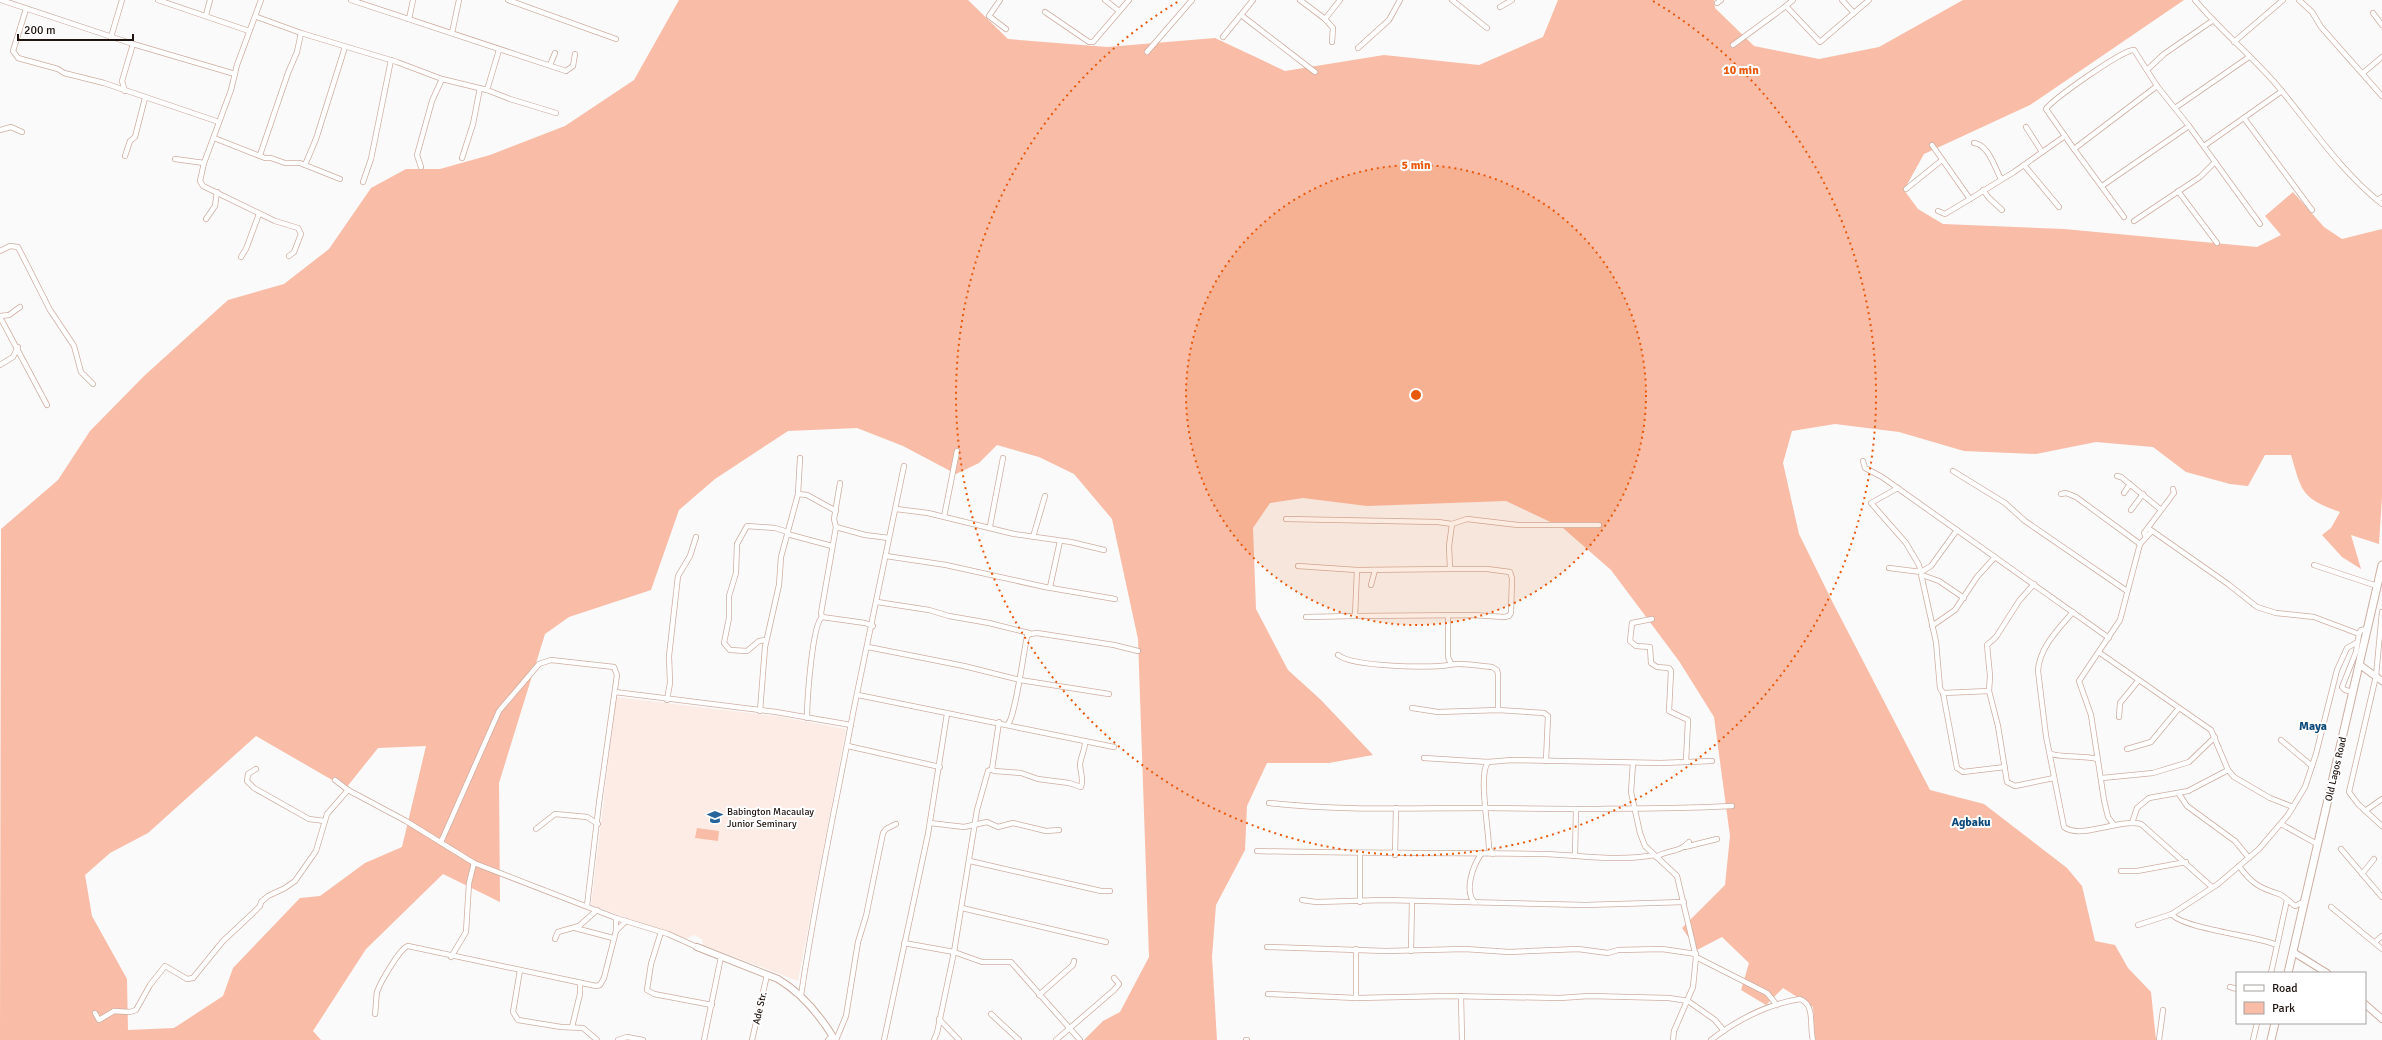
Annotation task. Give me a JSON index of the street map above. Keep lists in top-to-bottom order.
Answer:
{
  "streets": {
    "main road": ["Old Lagos Road"],
    "street": ["Ade Str."]
  },
  "districts": ["Maya", "Agbaku"],
  "places": {
    "school or university": ["Babington Macaulay Junior Seminary"]
  },
  "legend": ["Road", "Park"],
  "scale_bar": "200 m",
  "rings": ["10 min", "5 min"]
}
